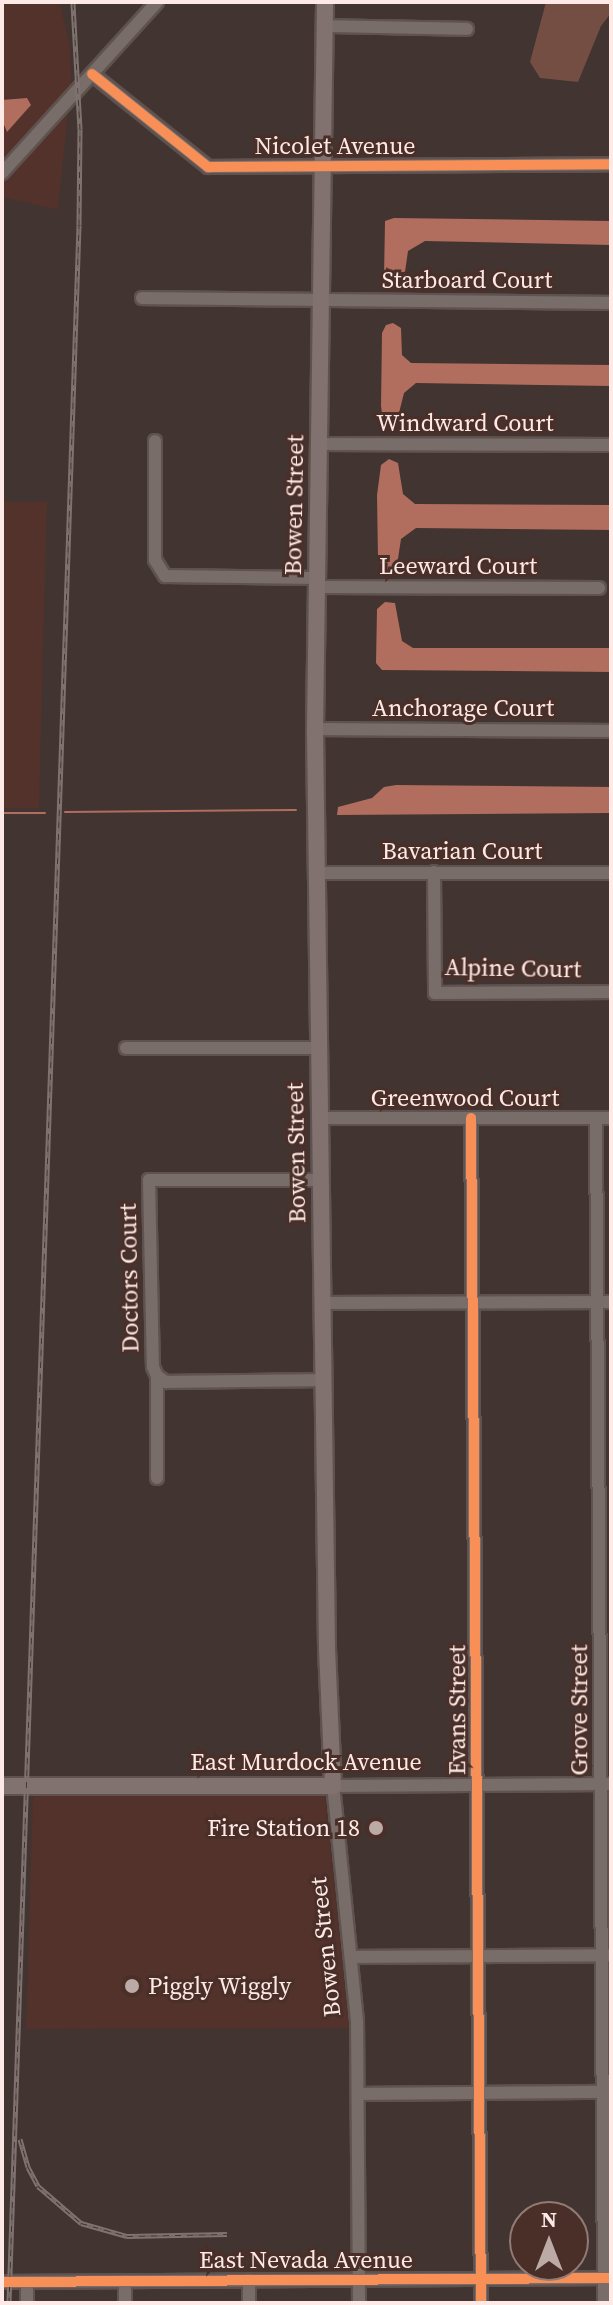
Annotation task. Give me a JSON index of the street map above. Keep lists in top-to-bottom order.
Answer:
{
  "streets": {
    "main road": ["Bowen Street", "East Murdock Avenue"],
    "street": [
      "Nicolet Avenue",
      "Starboard Court",
      "Windward Court",
      "Leeward Court",
      "Anchorage Court",
      "Bavarian Court",
      "Alpine Court",
      "Greenwood Court",
      "Doctors Court",
      "Evans Street",
      "Grove Street",
      "East Nevada Avenue"
    ]
  },
  "crossings": [
    ["Nicolet Avenue", "Bowen Street"],
    ["Starboard Court", "Bowen Street"],
    ["Windward Court", "Bowen Street"],
    ["Bowen Street", "Leeward Court"],
    ["Bowen Street", "Anchorage Court"],
    ["Bowen Street", "Bavarian Court"],
    ["Bowen Street", "Greenwood Court"],
    ["Bowen Street", "Doctors Court"],
    ["Bowen Street", "East Murdock Avenue"],
    ["Bowen Street", "East Nevada Avenue"],
    ["Bavarian Court", "Alpine Court"],
    ["Greenwood Court", "Evans Street"],
    ["Greenwood Court", "Grove Street"],
    ["Evans Street", "East Murdock Avenue"],
    ["Evans Street", "East Nevada Avenue"],
    ["Grove Street", "East Murdock Avenue"],
    ["Grove Street", "East Nevada Avenue"]
  ],
  "places": ["Fire Station 18", "Piggly Wiggly"],
  "north": "top"
}
